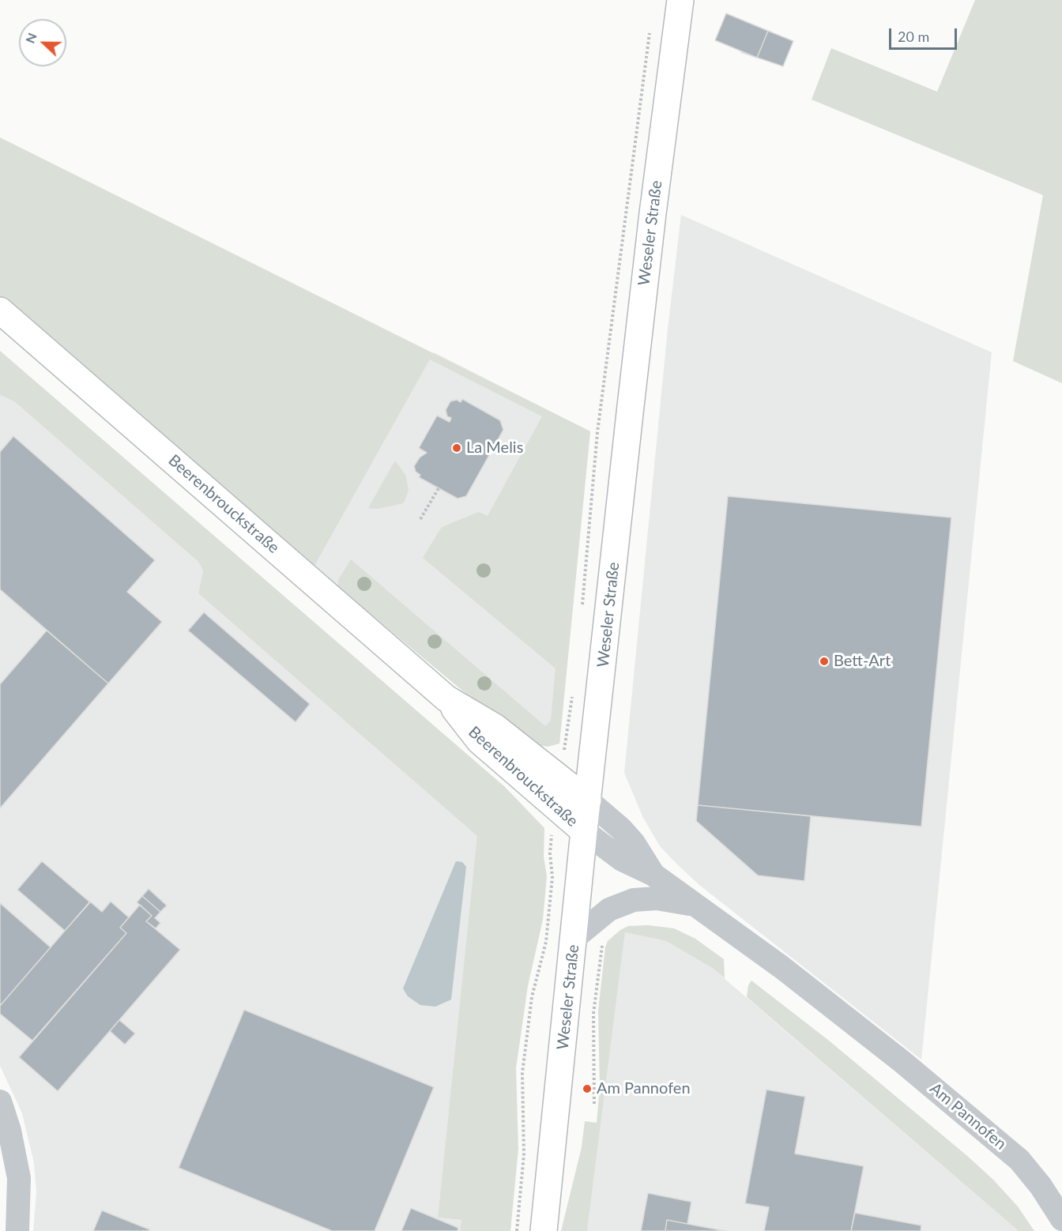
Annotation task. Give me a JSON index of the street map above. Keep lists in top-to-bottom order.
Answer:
{
  "streets": {
    "main road": ["Weseler Straße", "Beerenbrouckstraße"],
    "street": ["Am Pannofen"]
  },
  "crossings": [
    ["Weseler Straße", "Beerenbrouckstraße"]
  ],
  "places": ["La Melis", "Bett-Art", "Am Pannofen"],
  "scale_bar": "20 m",
  "north": "left"
}
